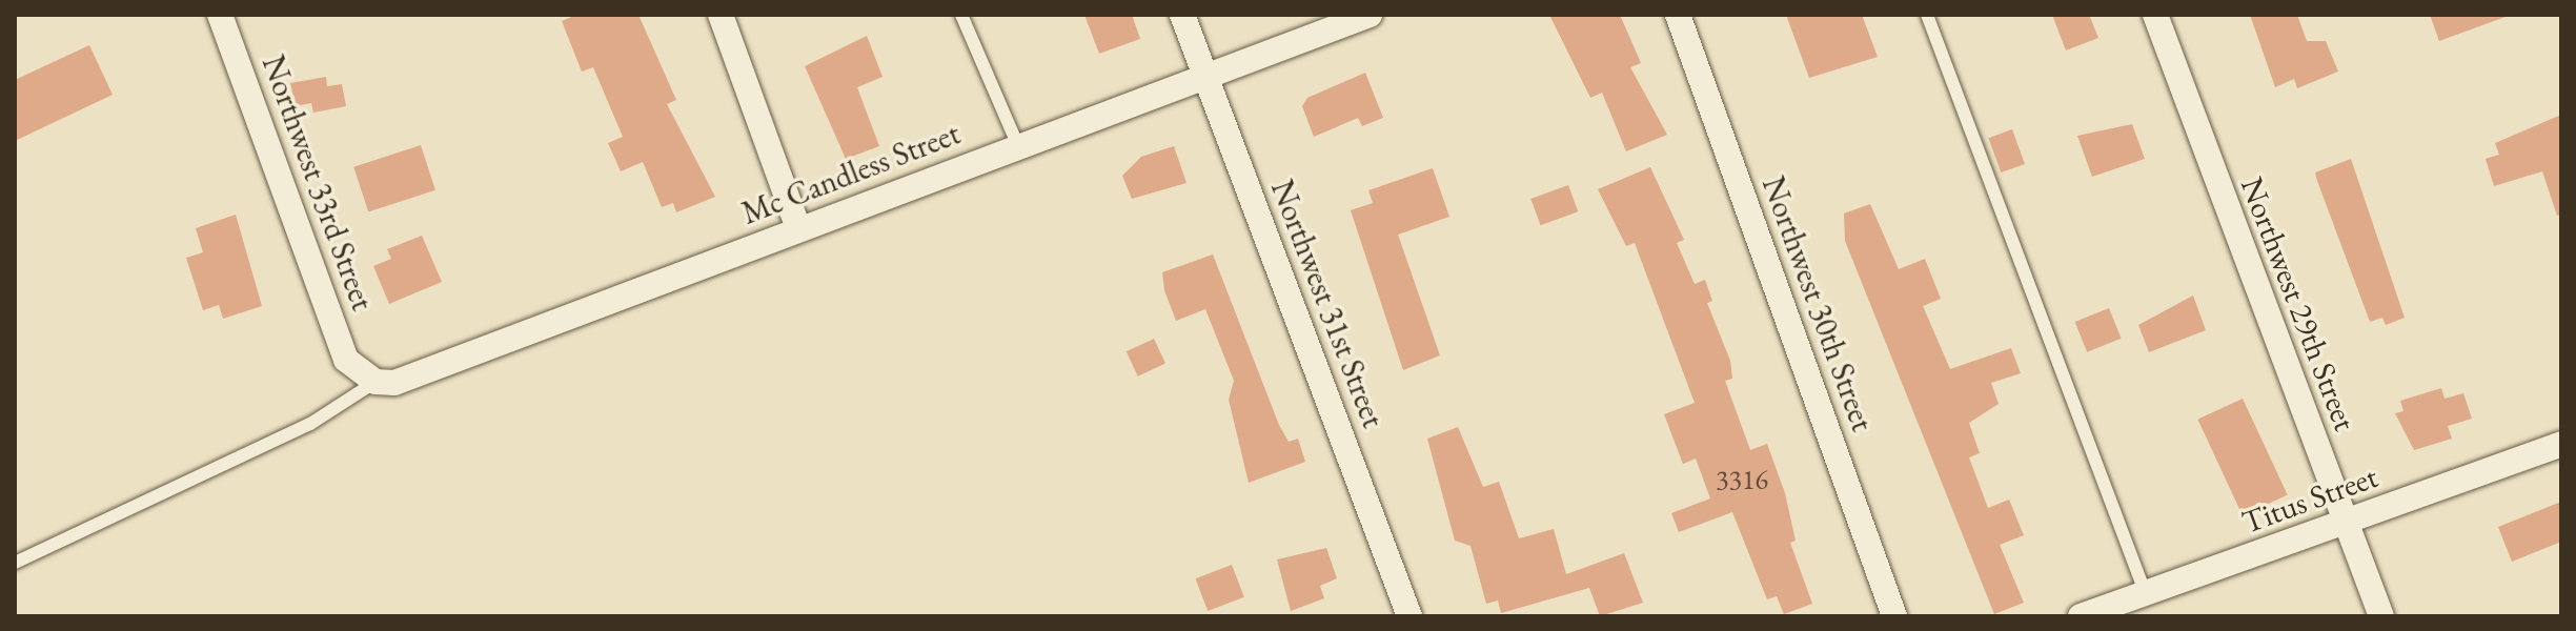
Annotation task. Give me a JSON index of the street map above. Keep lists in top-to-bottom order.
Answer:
{
  "streets": {
    "street": [
      "Mc Candless Street",
      "Northwest 33rd Street",
      "Northwest 31st Street",
      "Northwest 30th Street",
      "Northwest 29th Street",
      "Titus Street"
    ]
  },
  "crossings": [
    ["Mc Candless Street", "Northwest 33rd Street"],
    ["Mc Candless Street", "Northwest 31st Street"],
    ["Northwest 29th Street", "Titus Street"]
  ],
  "house_numbers": ["3316"]
}
